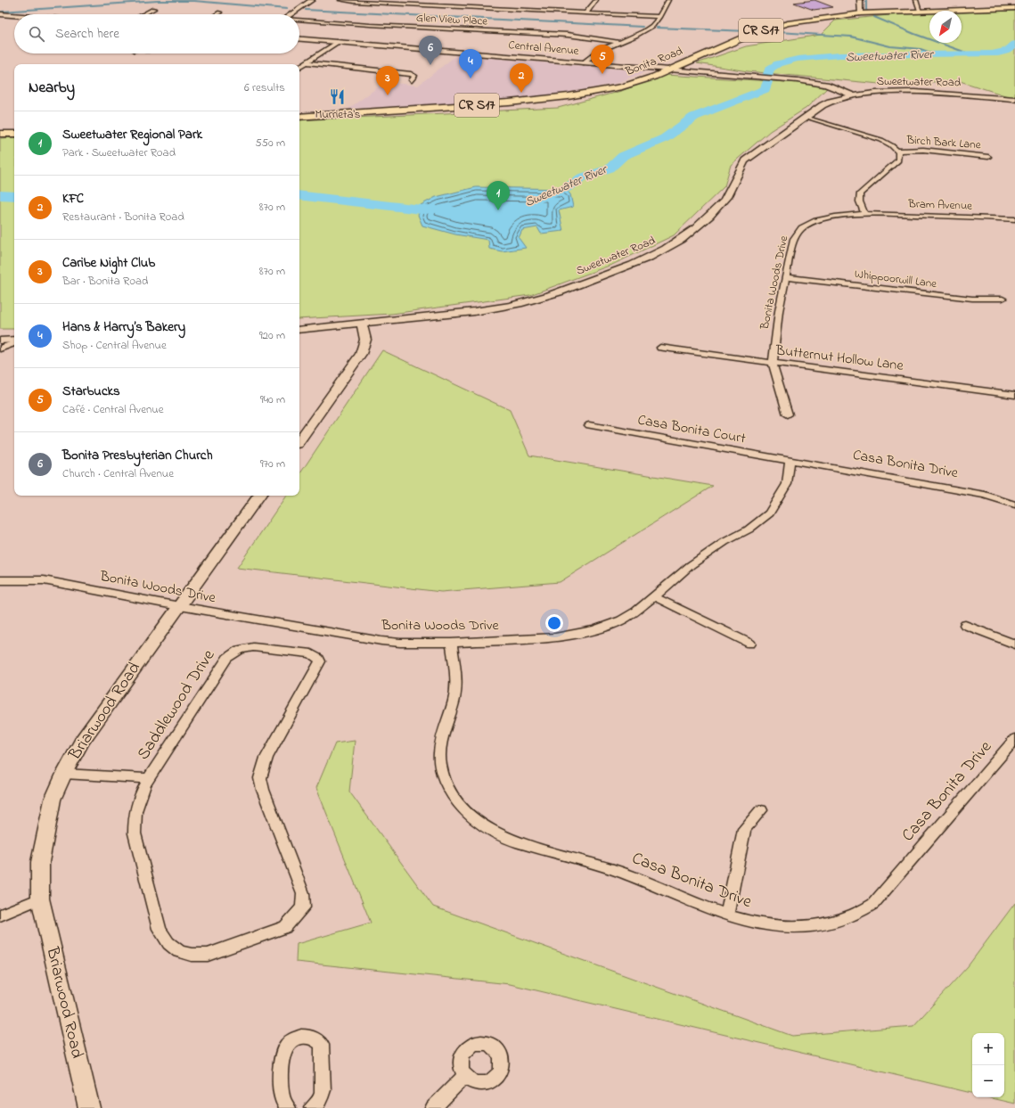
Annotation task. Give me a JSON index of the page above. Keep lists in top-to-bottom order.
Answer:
{
  "streets": {
    "main road": [
      "CR S17",
      "Central Avenue",
      "Bonita Road",
      "Sweetwater Road",
      "Briarwood Road"
    ],
    "street": [
      "Glen View Place",
      "Birch Bark Lane",
      "Bram Avenue",
      "Whippoorwill Lane",
      "Bonita Woods Drive",
      "Butternut Hollow Lane",
      "Casa Bonita Court",
      "Casa Bonita Drive",
      "Saddlewood Drive"
    ]
  },
  "crossings": [
    ["Central Avenue", "Bonita Road"],
    ["Central Avenue", "Sweetwater Road"],
    ["Bram Avenue", "Bonita Woods Drive"],
    ["Whippoorwill Lane", "Bonita Woods Drive"],
    ["Bonita Woods Drive", "Butternut Hollow Lane"],
    ["Bonita Woods Drive", "Casa Bonita Court"],
    ["Bonita Woods Drive", "Casa Bonita Drive"],
    ["Bonita Woods Drive", "Briarwood Road"],
    ["Casa Bonita Court", "Casa Bonita Drive"],
    ["Saddlewood Drive", "Briarwood Road"]
  ],
  "water": ["Sweetwater River"],
  "places": {
    "restaurant": ["Murrieta's"]
  },
  "north": "bottom left",
  "page": {
    "search": "Search here",
    "pins": [
      "6",
      "5",
      "4",
      "2",
      "3",
      "1"
    ],
    "heading": ["Nearby", "6 results"],
    "list": [
      {
        "mark": "1",
        "name": "Sweetwater Regional Park",
        "note": "Park · Sweetwater Road",
        "value": "550 m"
      },
      {
        "mark": "2",
        "name": "KFC",
        "note": "Restaurant · Bonita Road",
        "value": "870 m"
      },
      {
        "mark": "3",
        "name": "Caribe Night Club",
        "note": "Bar · Bonita Road",
        "value": "870 m"
      },
      {
        "mark": "4",
        "name": "Hans & Harry’s Bakery",
        "note": "Shop · Central Avenue",
        "value": "920 m"
      },
      {
        "mark": "5",
        "name": "Starbucks",
        "note": "Café · Central Avenue",
        "value": "940 m"
      },
      {
        "mark": "6",
        "name": "Bonita Presbyterian Church",
        "note": "Church · Central Avenue",
        "value": "970 m"
      }
    ],
    "map_buttons": ["+", "−"]
  }
}
